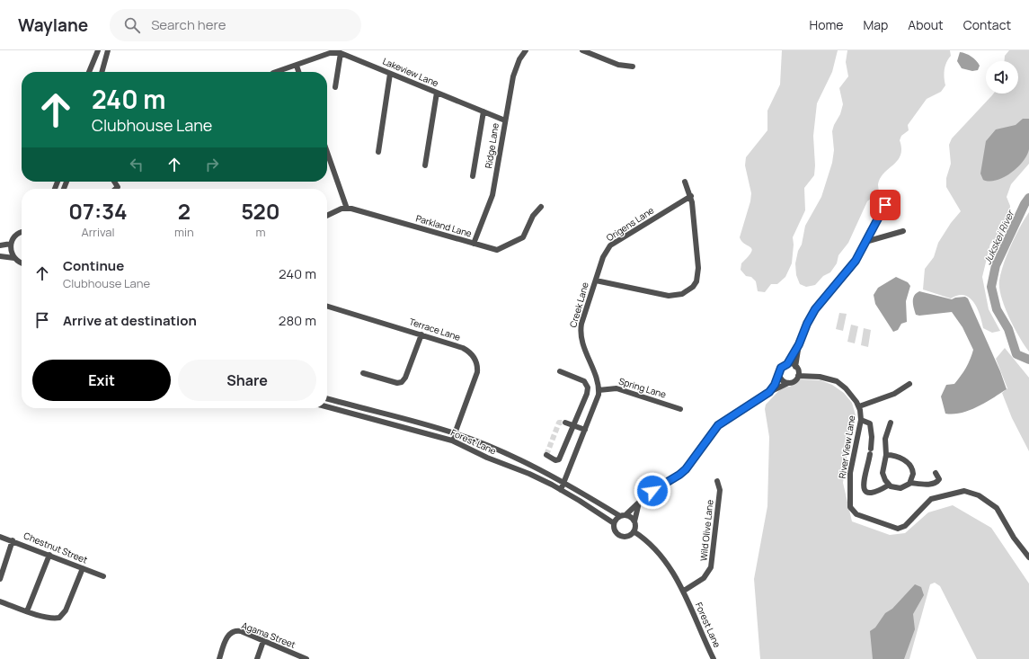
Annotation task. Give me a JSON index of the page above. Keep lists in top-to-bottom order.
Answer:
{
  "streets": {
    "street": [
      "Lakeview Lane",
      "Ridge Lane",
      "Origens Lane",
      "Parkland Lane",
      "Creek Lane",
      "Terrace Lane",
      "Spring Lane",
      "Forest Lane",
      "River View Lane",
      "Wild Olive Lane",
      "Chestnut Street",
      "Agama Street"
    ]
  },
  "crossings": [
    ["Lakeview Lane", "Ridge Lane"],
    ["Ridge Lane", "Parkland Lane"],
    ["Origens Lane", "Creek Lane"],
    ["Creek Lane", "Spring Lane"],
    ["Creek Lane", "Forest Lane"],
    ["Terrace Lane", "Forest Lane"],
    ["Forest Lane", "Wild Olive Lane"]
  ],
  "water": ["Jukskei River"],
  "page": {
    "header": "Waylane",
    "search": "Search here",
    "nav": [
      "Home",
      "Map",
      "About",
      "Contact"
    ],
    "turn": ["240 m", "Clubhouse Lane"],
    "eta": [
      "07:34",
      "Arrival",
      "2",
      "min",
      "520",
      "m"
    ],
    "list": [
      {
        "name": "Continue",
        "note": "Clubhouse Lane",
        "value": "240 m"
      },
      {
        "name": "Arrive at destination",
        "value": "280 m"
      }
    ],
    "buttons": ["Exit", "Share"]
  }
}
